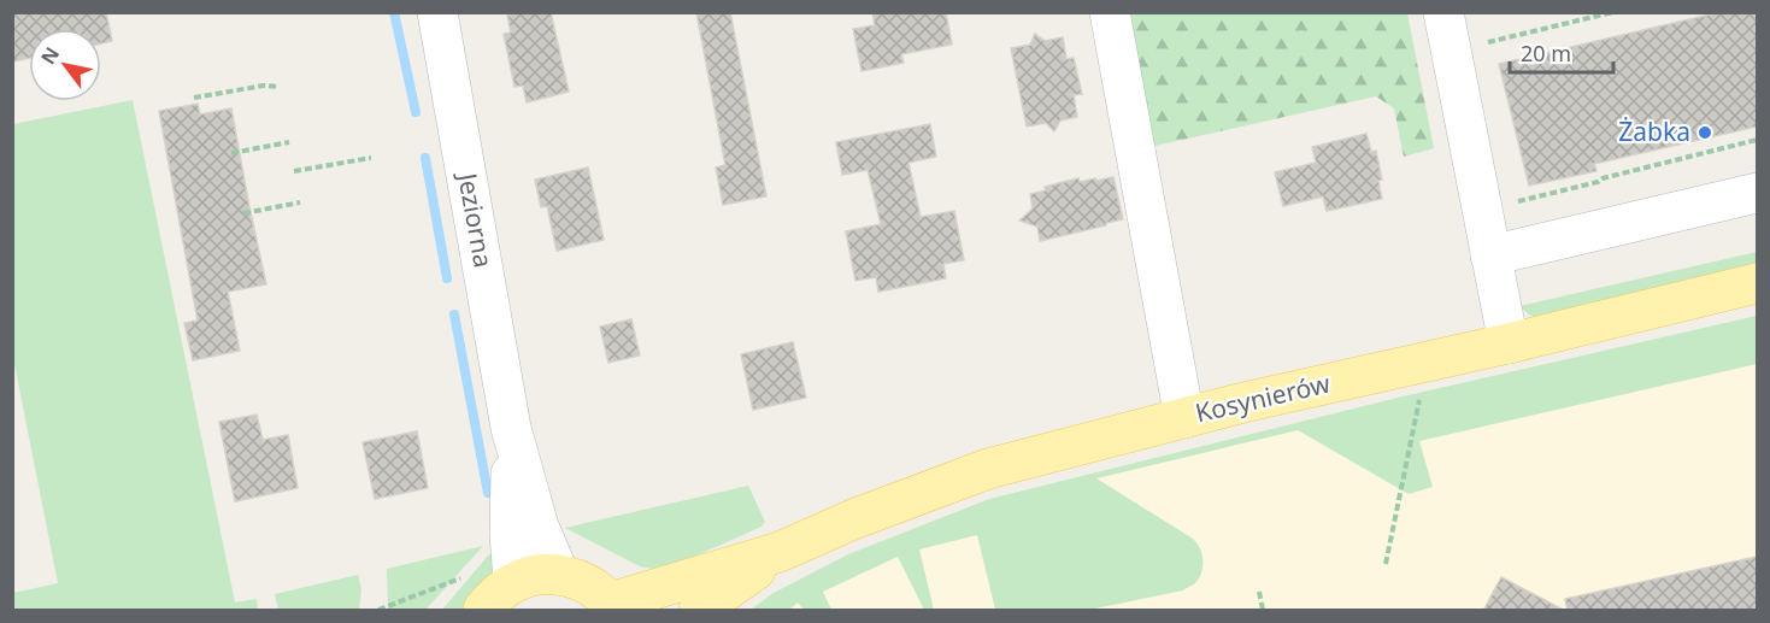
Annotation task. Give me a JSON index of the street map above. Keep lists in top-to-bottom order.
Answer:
{
  "streets": {
    "main road": ["Kosynierów"],
    "street": ["Jeziorna"]
  },
  "places": ["Żabka"],
  "scale_bar": "20 m",
  "north": "top left"
}
